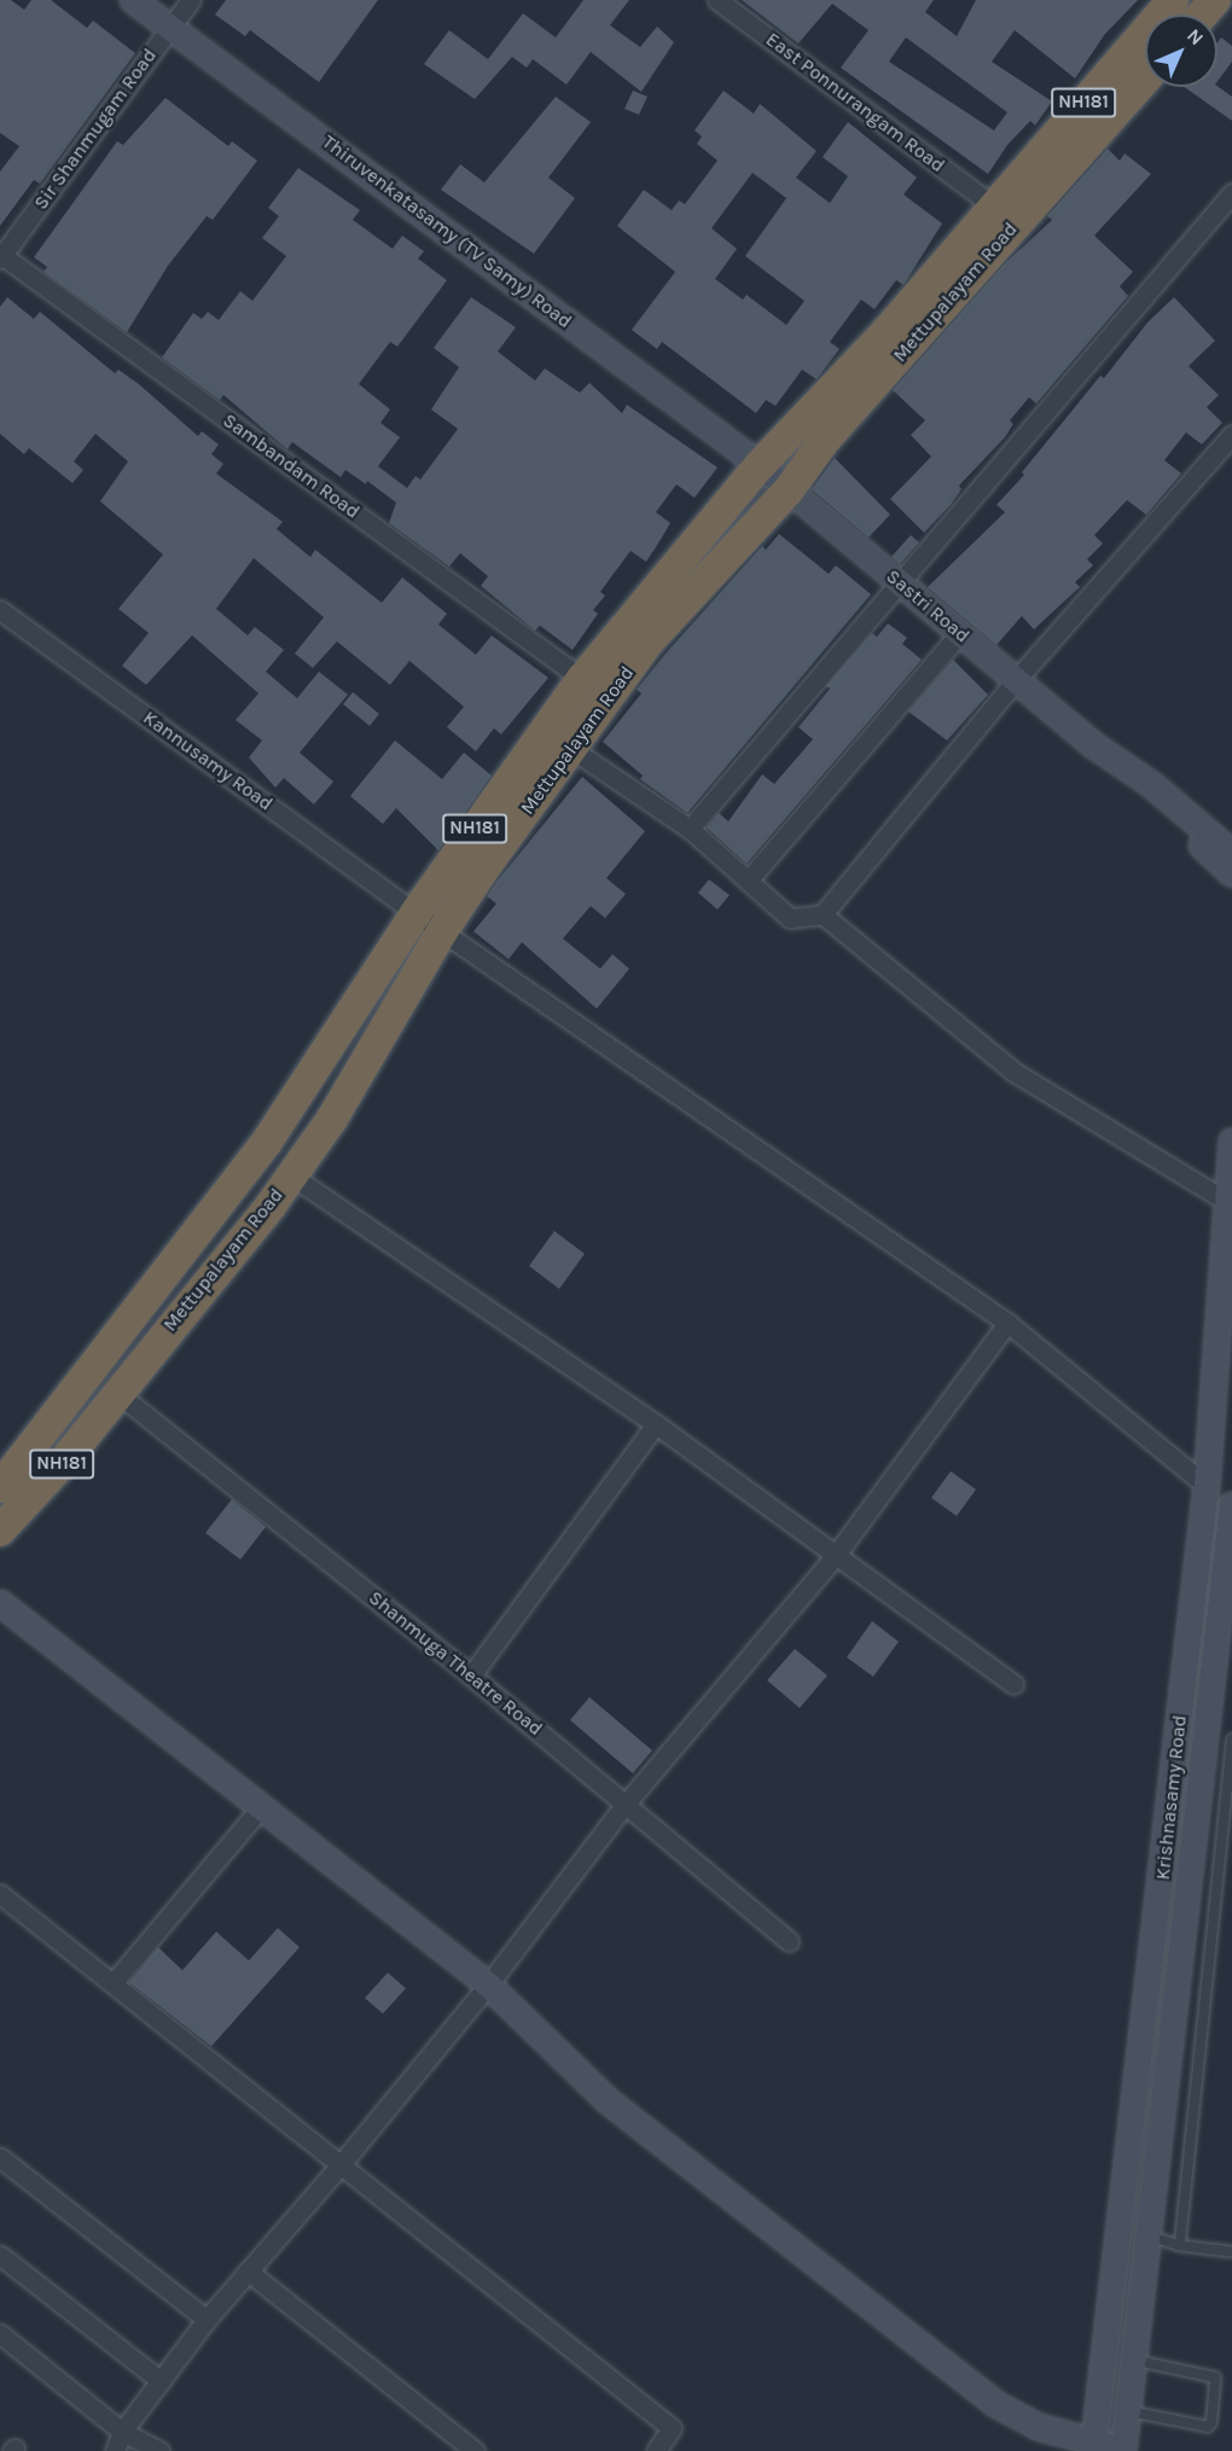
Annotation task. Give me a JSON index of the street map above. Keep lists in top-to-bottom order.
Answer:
{
  "streets": {
    "highway": ["NH181", "Mettupalayam Road"],
    "main road": ["Thiruvenkatasamy (TV Samy) Road", "Sastri Road", "Krishnasamy Road"],
    "street": [
      "East Ponnurangam Road",
      "Sir Shanmugam Road",
      "Sambandam Road",
      "Kannusamy Road",
      "Shanmuga Theatre Road"
    ]
  },
  "crossings": [
    ["East Ponnurangam Road", "NH181"],
    ["East Ponnurangam Road", "Mettupalayam Road"],
    ["NH181", "Mettupalayam Road"],
    ["Sir Shanmugam Road", "Thiruvenkatasamy (TV Samy) Road"],
    ["Sir Shanmugam Road", "Sambandam Road"],
    ["Thiruvenkatasamy (TV Samy) Road", "Mettupalayam Road"],
    ["Thiruvenkatasamy (TV Samy) Road", "Sastri Road"],
    ["Mettupalayam Road", "Sambandam Road"],
    ["Mettupalayam Road", "Sastri Road"],
    ["Mettupalayam Road", "Kannusamy Road"],
    ["Mettupalayam Road", "Shanmuga Theatre Road"],
    ["Kannusamy Road", "Krishnasamy Road"]
  ],
  "north": "top right"
}
